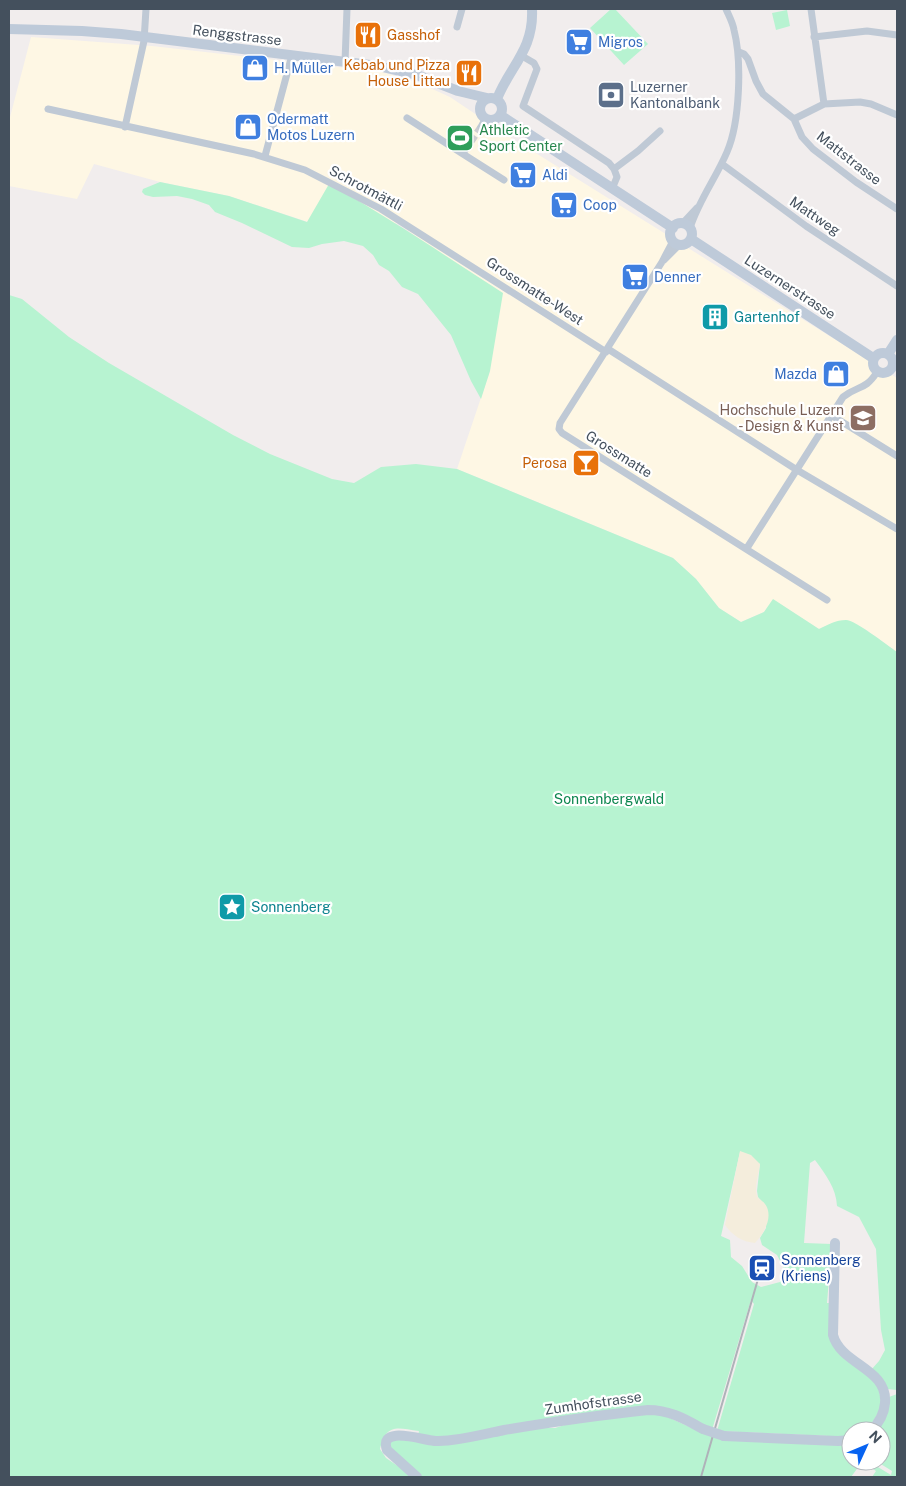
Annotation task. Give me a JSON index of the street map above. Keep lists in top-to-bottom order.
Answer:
{
  "streets": {
    "main road": ["Renggstrasse", "Luzernerstrasse", "Zumhofstrasse"],
    "street": [
      "Mattstrasse",
      "Schrotmättli",
      "Mattweg",
      "Grossmatte-West",
      "Grossmatte"
    ]
  },
  "crossings": [
    ["Schrotmättli", "Grossmatte-West"],
    ["Luzernerstrasse", "Grossmatte"],
    ["Grossmatte-West", "Grossmatte"]
  ],
  "parks": ["Sonnenbergwald"],
  "places": {
    "restaurant": ["Gasshof", "Kebab und Pizza House Littau"],
    "supermarket": [
      "Migros",
      "Aldi",
      "Coop",
      "Denner"
    ],
    "shop": ["H. Müller", "Odermatt Motos Luzern", "Mazda"],
    "bank": ["Luzerner Kantonalbank"],
    "sports": ["Athletic Sport Center"],
    "building": ["Gartenhof"],
    "school or university": ["Hochschule Luzern - Design & Kunst"],
    "bar": ["Perosa"],
    "place": ["Sonnenberg"],
    "station": ["Sonnenberg (Kriens)"]
  },
  "north": "top right"
}
